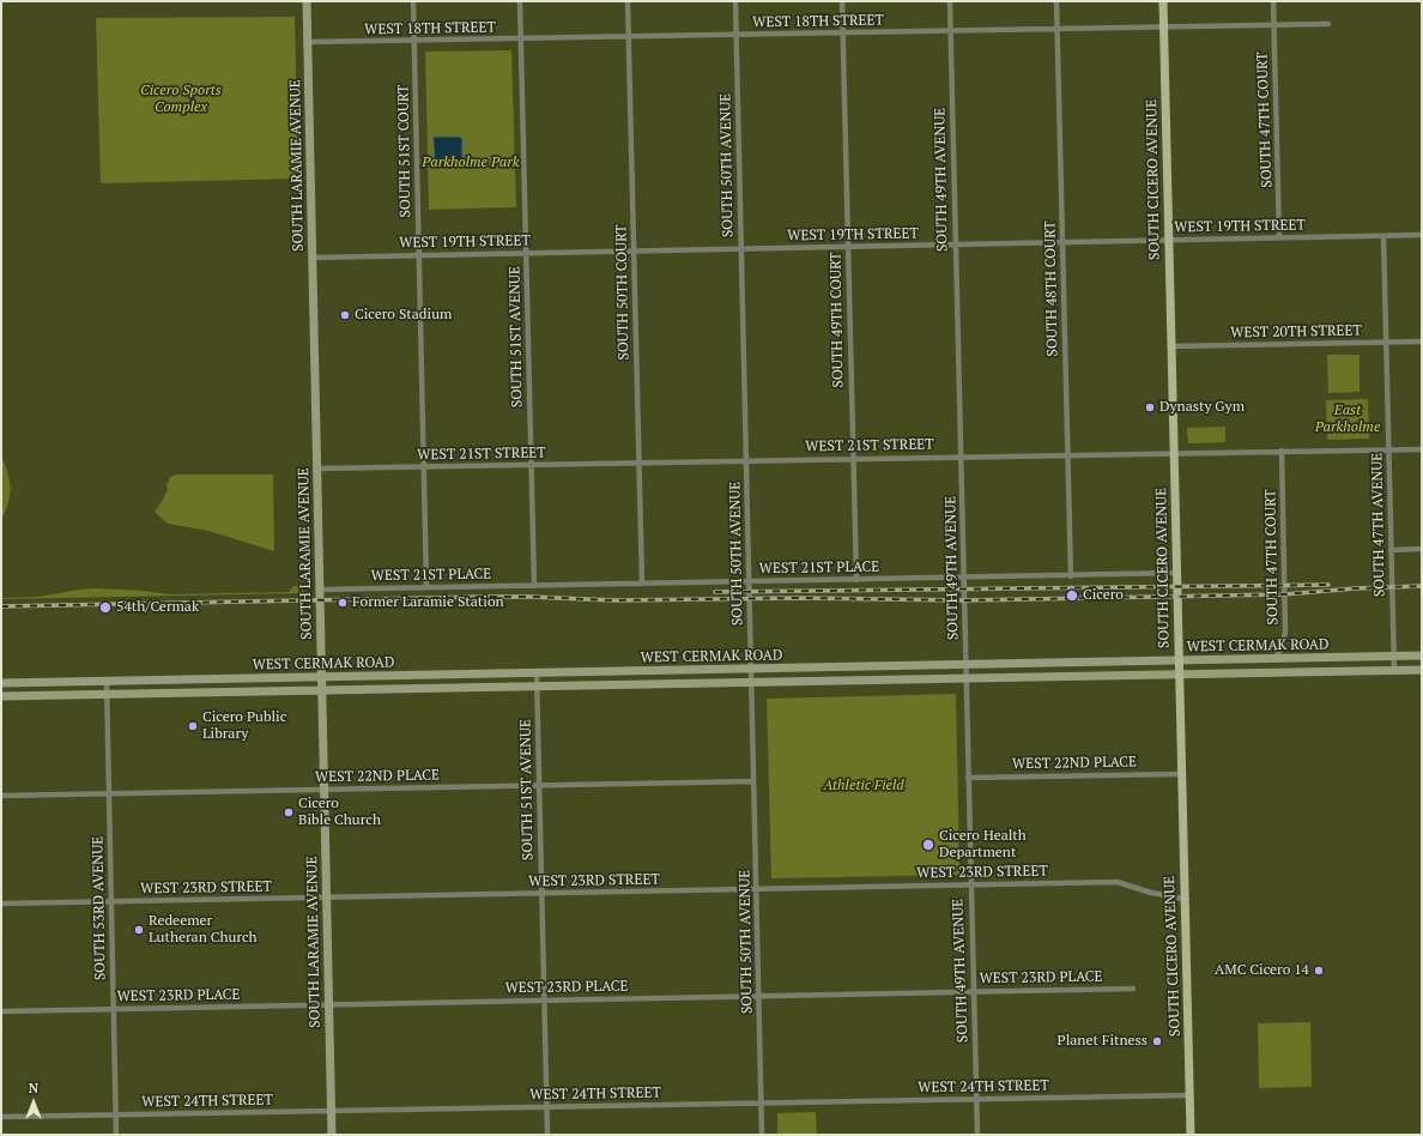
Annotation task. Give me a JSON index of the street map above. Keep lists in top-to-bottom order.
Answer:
{
  "streets": {
    "main road": ["SOUTH LARAMIE AVENUE", "SOUTH CICERO AVENUE", "WEST CERMAK ROAD"],
    "street": [
      "WEST 18TH STREET",
      "SOUTH 47TH COURT",
      "SOUTH 51ST COURT",
      "SOUTH 50TH AVENUE",
      "SOUTH 49TH AVENUE",
      "WEST 19TH STREET",
      "SOUTH 48TH COURT",
      "SOUTH 50TH COURT",
      "SOUTH 49TH COURT",
      "WEST 20TH STREET",
      "SOUTH 51ST AVENUE",
      "WEST 21ST STREET",
      "SOUTH 47TH AVENUE",
      "WEST 21ST PLACE",
      "WEST 22ND PLACE",
      "WEST 23RD STREET",
      "SOUTH 53RD AVENUE",
      "WEST 23RD PLACE",
      "WEST 24TH STREET"
    ]
  },
  "crossings": [
    ["WEST 18TH STREET", "SOUTH 47TH COURT"],
    ["WEST 18TH STREET", "SOUTH 51ST COURT"],
    ["WEST 18TH STREET", "SOUTH LARAMIE AVENUE"],
    ["WEST 18TH STREET", "SOUTH 50TH AVENUE"],
    ["WEST 18TH STREET", "SOUTH 49TH AVENUE"],
    ["WEST 18TH STREET", "SOUTH CICERO AVENUE"],
    ["WEST 18TH STREET", "SOUTH 48TH COURT"],
    ["WEST 18TH STREET", "SOUTH 50TH COURT"],
    ["WEST 18TH STREET", "SOUTH 49TH COURT"],
    ["WEST 18TH STREET", "SOUTH 51ST AVENUE"],
    ["SOUTH 47TH COURT", "WEST 19TH STREET"],
    ["SOUTH 47TH COURT", "WEST 21ST STREET"],
    ["SOUTH 47TH COURT", "WEST CERMAK ROAD"],
    ["SOUTH 51ST COURT", "WEST 19TH STREET"],
    ["SOUTH 51ST COURT", "WEST 21ST STREET"],
    ["SOUTH 51ST COURT", "WEST 21ST PLACE"],
    ["SOUTH LARAMIE AVENUE", "WEST 19TH STREET"],
    ["SOUTH LARAMIE AVENUE", "WEST 21ST STREET"],
    ["SOUTH LARAMIE AVENUE", "WEST 21ST PLACE"],
    ["SOUTH LARAMIE AVENUE", "WEST CERMAK ROAD"],
    ["SOUTH LARAMIE AVENUE", "WEST 22ND PLACE"],
    ["SOUTH LARAMIE AVENUE", "WEST 23RD STREET"],
    ["SOUTH LARAMIE AVENUE", "WEST 23RD PLACE"],
    ["SOUTH LARAMIE AVENUE", "WEST 24TH STREET"],
    ["SOUTH 50TH AVENUE", "WEST 19TH STREET"],
    ["SOUTH 50TH AVENUE", "WEST 21ST STREET"],
    ["SOUTH 50TH AVENUE", "WEST 21ST PLACE"],
    ["SOUTH 50TH AVENUE", "WEST CERMAK ROAD"],
    ["SOUTH 50TH AVENUE", "WEST 22ND PLACE"],
    ["SOUTH 50TH AVENUE", "WEST 23RD STREET"],
    ["SOUTH 50TH AVENUE", "WEST 23RD PLACE"],
    ["SOUTH 50TH AVENUE", "WEST 24TH STREET"],
    ["SOUTH 49TH AVENUE", "WEST 19TH STREET"],
    ["SOUTH 49TH AVENUE", "WEST 21ST STREET"],
    ["SOUTH 49TH AVENUE", "WEST 21ST PLACE"],
    ["SOUTH 49TH AVENUE", "WEST CERMAK ROAD"],
    ["SOUTH 49TH AVENUE", "WEST 22ND PLACE"],
    ["SOUTH 49TH AVENUE", "WEST 23RD STREET"],
    ["SOUTH 49TH AVENUE", "WEST 23RD PLACE"],
    ["SOUTH 49TH AVENUE", "WEST 24TH STREET"],
    ["SOUTH CICERO AVENUE", "WEST 19TH STREET"],
    ["SOUTH CICERO AVENUE", "WEST 20TH STREET"],
    ["SOUTH CICERO AVENUE", "WEST 21ST STREET"],
    ["SOUTH CICERO AVENUE", "WEST 21ST PLACE"],
    ["SOUTH CICERO AVENUE", "WEST CERMAK ROAD"],
    ["SOUTH CICERO AVENUE", "WEST 22ND PLACE"],
    ["SOUTH CICERO AVENUE", "WEST 23RD STREET"],
    ["SOUTH CICERO AVENUE", "WEST 24TH STREET"],
    ["WEST 19TH STREET", "SOUTH 48TH COURT"],
    ["WEST 19TH STREET", "SOUTH 50TH COURT"],
    ["WEST 19TH STREET", "SOUTH 49TH COURT"],
    ["WEST 19TH STREET", "SOUTH 51ST AVENUE"],
    ["WEST 19TH STREET", "SOUTH 47TH AVENUE"],
    ["SOUTH 48TH COURT", "WEST 21ST STREET"],
    ["SOUTH 48TH COURT", "WEST 21ST PLACE"],
    ["SOUTH 50TH COURT", "WEST 21ST STREET"],
    ["SOUTH 50TH COURT", "WEST 21ST PLACE"],
    ["SOUTH 49TH COURT", "WEST 21ST STREET"],
    ["SOUTH 49TH COURT", "WEST 21ST PLACE"],
    ["WEST 20TH STREET", "SOUTH 47TH AVENUE"],
    ["SOUTH 51ST AVENUE", "WEST 21ST STREET"],
    ["SOUTH 51ST AVENUE", "WEST 21ST PLACE"],
    ["SOUTH 51ST AVENUE", "WEST CERMAK ROAD"],
    ["SOUTH 51ST AVENUE", "WEST 22ND PLACE"],
    ["SOUTH 51ST AVENUE", "WEST 23RD STREET"],
    ["SOUTH 51ST AVENUE", "WEST 23RD PLACE"],
    ["SOUTH 51ST AVENUE", "WEST 24TH STREET"],
    ["WEST 21ST STREET", "SOUTH 47TH AVENUE"],
    ["SOUTH 47TH AVENUE", "WEST CERMAK ROAD"],
    ["WEST CERMAK ROAD", "SOUTH 53RD AVENUE"],
    ["WEST 22ND PLACE", "SOUTH 53RD AVENUE"],
    ["WEST 23RD STREET", "SOUTH 53RD AVENUE"],
    ["SOUTH 53RD AVENUE", "WEST 23RD PLACE"],
    ["SOUTH 53RD AVENUE", "WEST 24TH STREET"]
  ],
  "parks": [
    "Cicero Sports Complex",
    "Parkholme Park",
    "East Parkholme",
    "Athletic Field"
  ],
  "places": [
    "Cicero Stadium",
    "Dynasty Gym",
    "Cicero",
    "Former Laramie Station",
    "54th/Cermak",
    "Cicero Public Library",
    "Cicero Bible Church",
    "Cicero Health Department",
    "Redeemer Lutheran Church",
    "AMC Cicero 14",
    "Planet Fitness"
  ],
  "north": "top"
}
